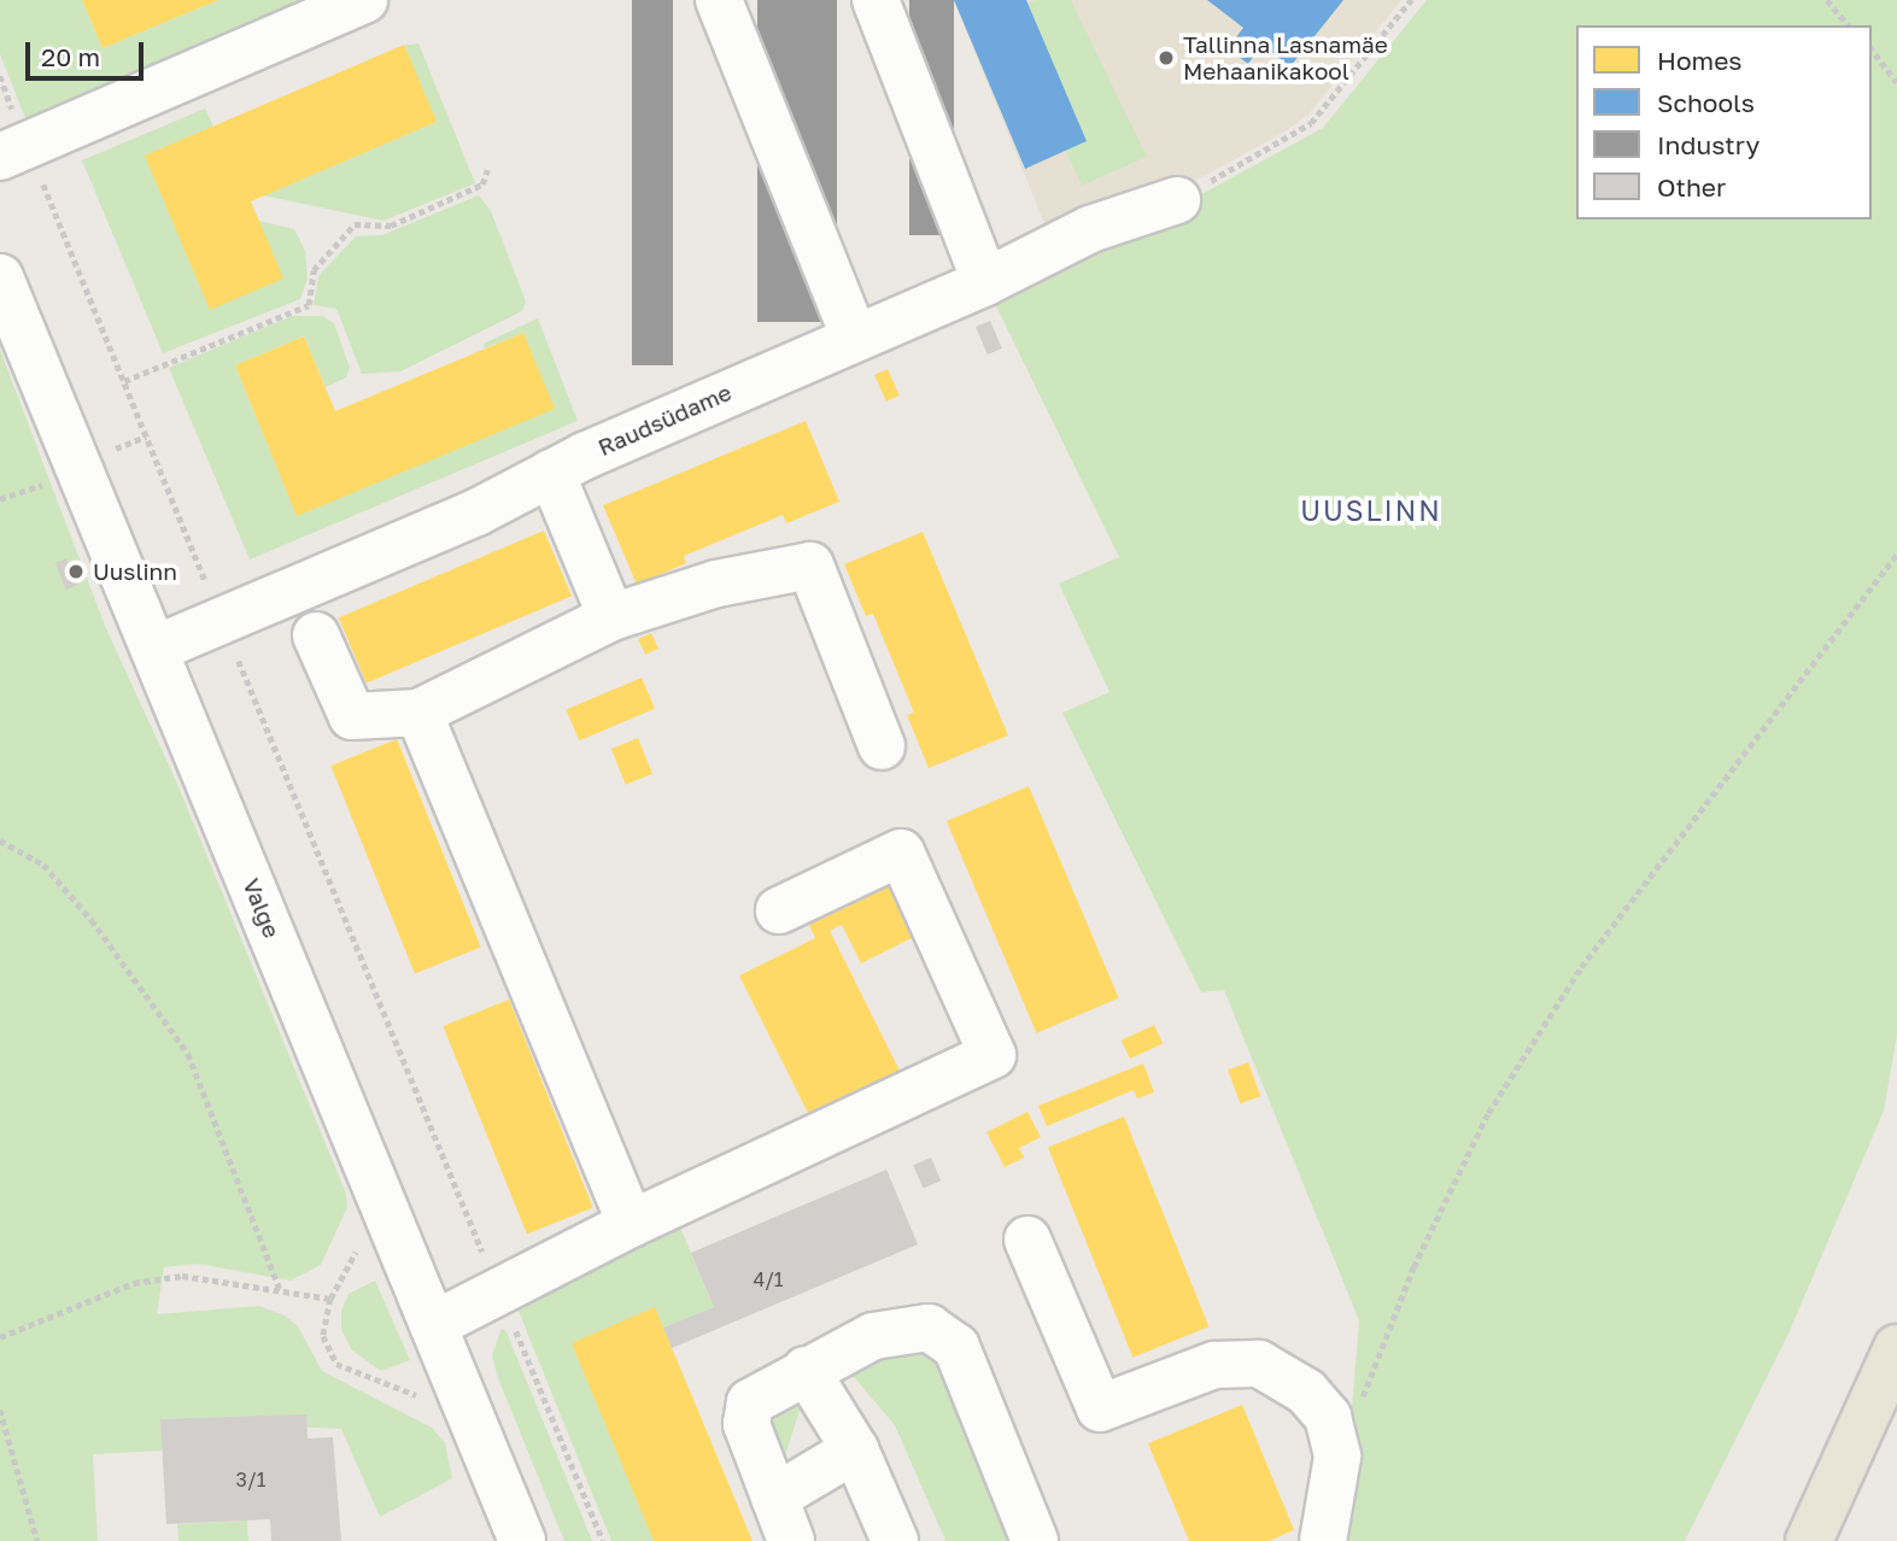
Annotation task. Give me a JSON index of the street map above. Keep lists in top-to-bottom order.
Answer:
{
  "streets": {
    "street": ["Raudsüdame", "Valge"]
  },
  "crossings": [
    ["Raudsüdame", "Valge"]
  ],
  "districts": ["UUSLINN"],
  "places": ["Tallinna Lasnamäe Mehaanikakool", "Uuslinn"],
  "house_numbers": ["4/1", "3/1"],
  "legend": [
    "Homes",
    "Schools",
    "Industry",
    "Other"
  ],
  "scale_bar": "20 m"
}
